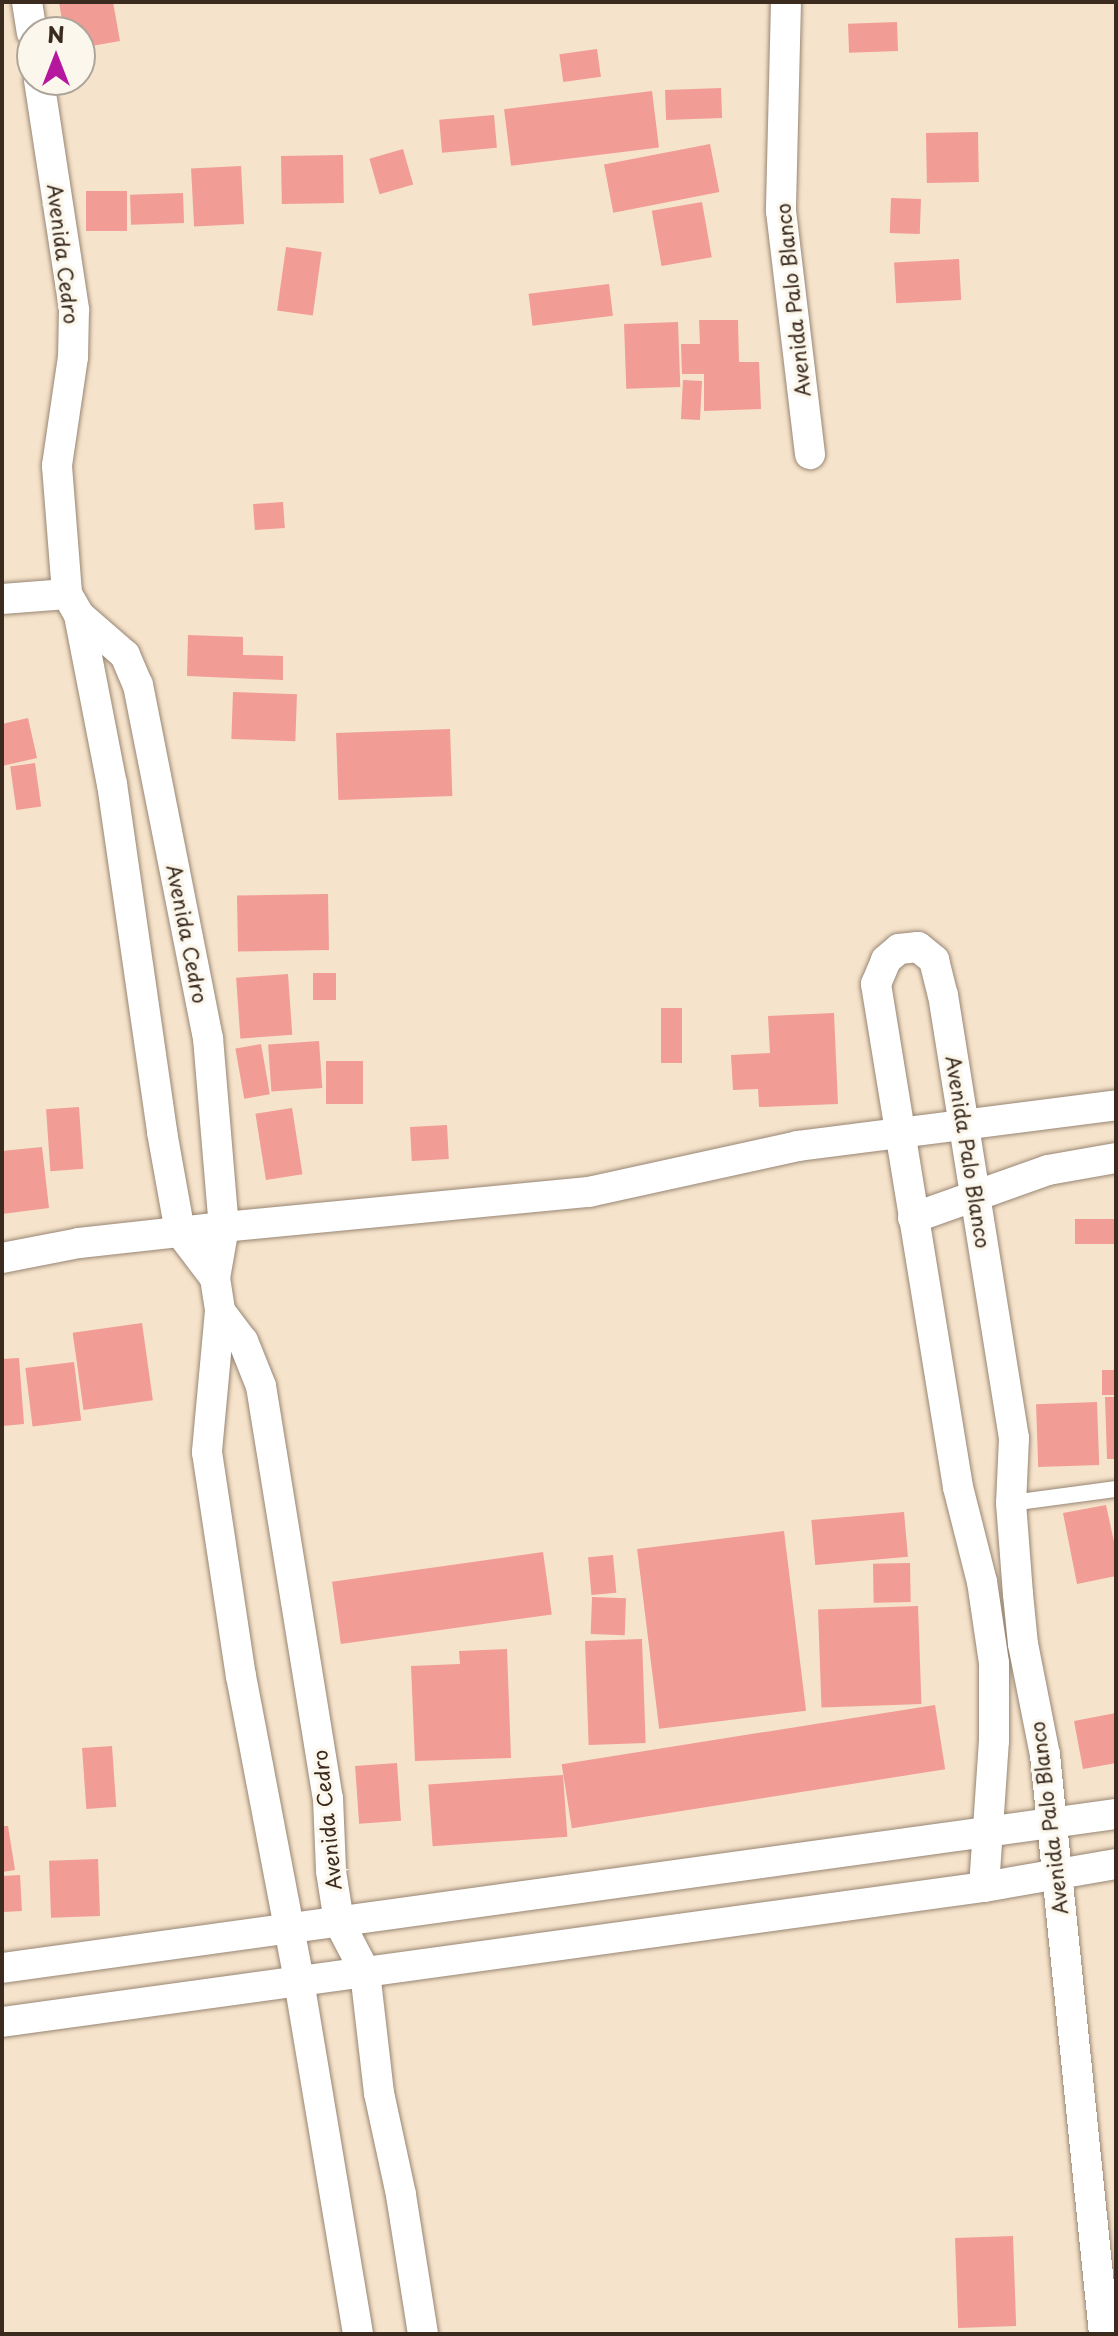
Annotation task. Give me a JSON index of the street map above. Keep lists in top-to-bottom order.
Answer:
{
  "streets": {
    "street": ["Avenida Cedro", "Avenida Palo Blanco"]
  },
  "north": "top"
}
